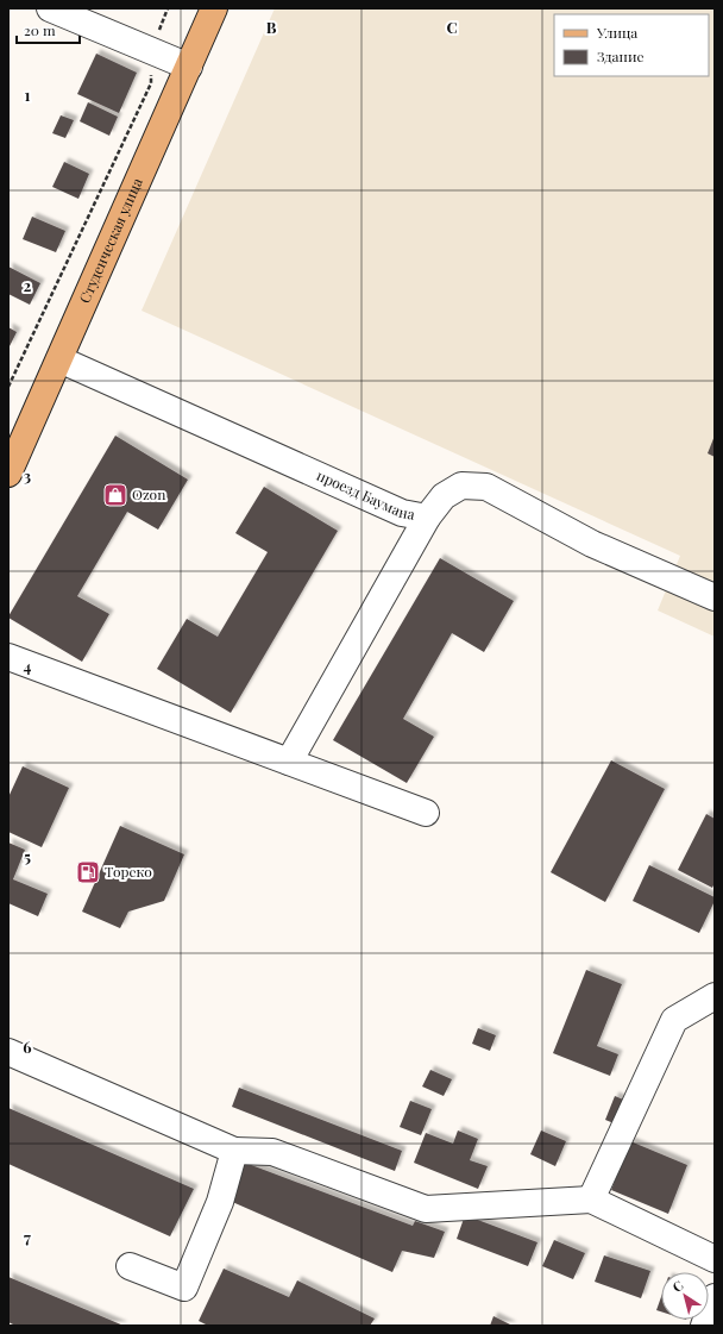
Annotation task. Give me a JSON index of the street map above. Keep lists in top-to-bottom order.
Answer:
{
  "streets": {
    "main road": ["Студенческая улица"],
    "street": ["проезд Баумана"]
  },
  "crossings": [
    ["Студенческая улица", "проезд Баумана"]
  ],
  "places": {
    "shop": ["Ozon"],
    "fuel station": ["Тореко"]
  },
  "legend": ["Улица", "Здание"],
  "scale_bar": "20 m",
  "north": "top left",
  "grid": {
    "columns": ["B", "C"],
    "rows": [
      "1",
      "2",
      "3",
      "4",
      "5",
      "6",
      "7"
    ]
  }
}
